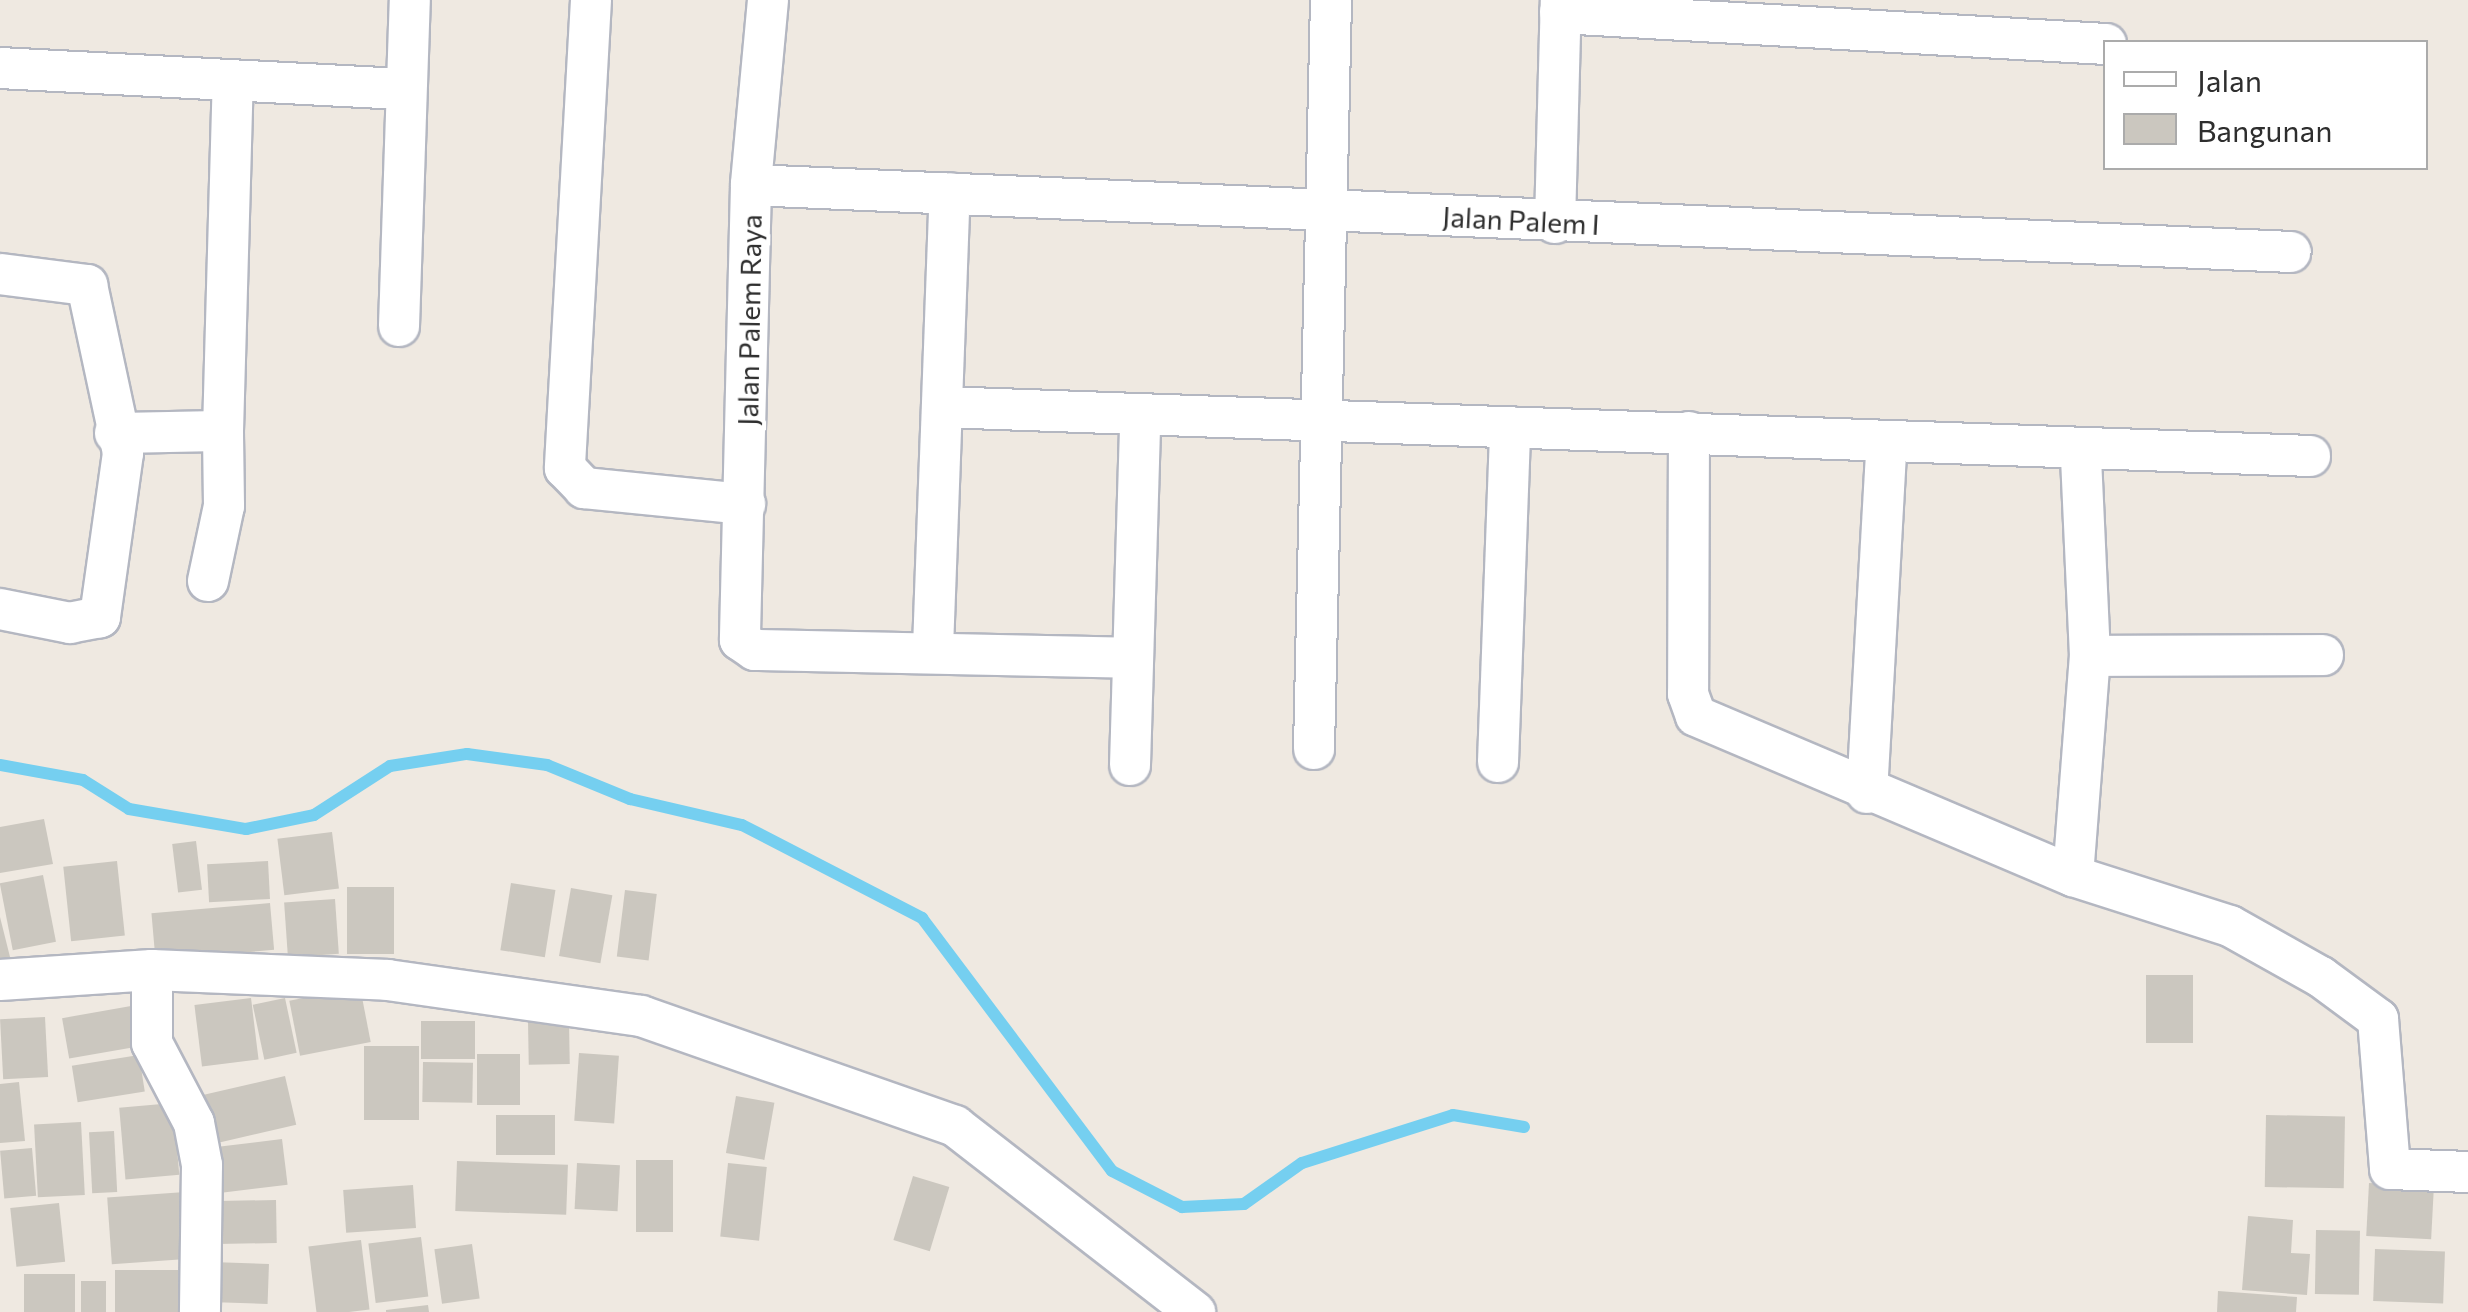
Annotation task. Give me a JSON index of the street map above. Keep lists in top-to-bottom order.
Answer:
{
  "streets": {
    "street": ["Jalan Palem I", "Jalan Palem Raya"]
  },
  "crossings": [
    ["Jalan Palem I", "Jalan Palem Raya"]
  ],
  "legend": ["Jalan", "Bangunan"]
}
